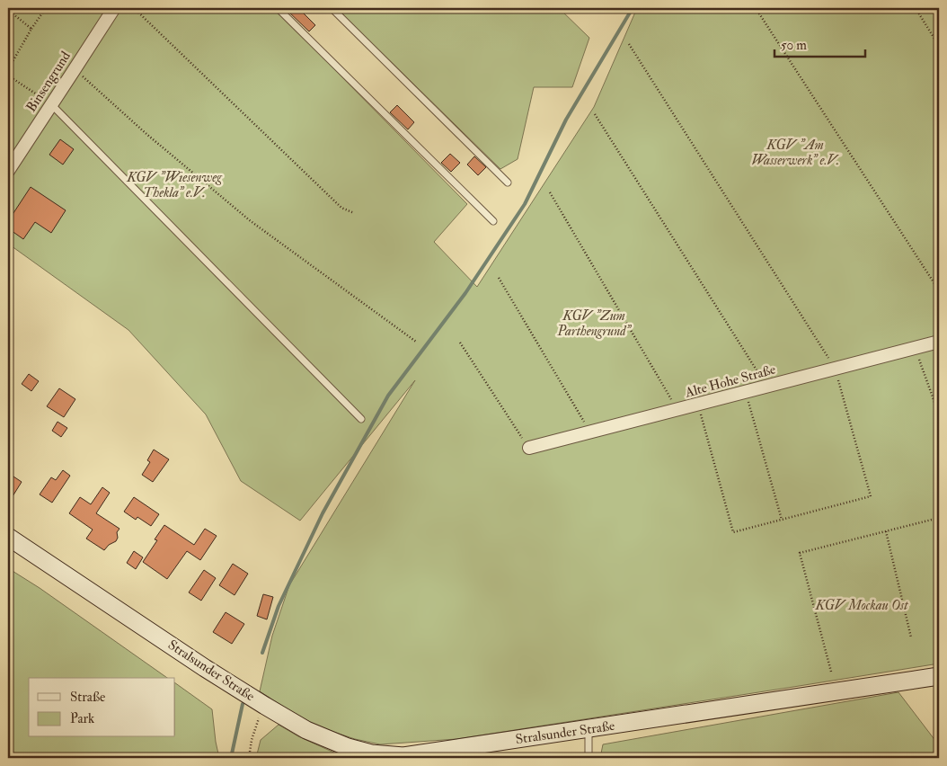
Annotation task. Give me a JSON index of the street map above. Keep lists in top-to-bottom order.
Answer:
{
  "streets": {
    "street": ["Binsengrund", "Alte Hohe Straße", "Stralsunder Straße"]
  },
  "parks": [
    "KGV \"Am Wasserwerk\" e.V.",
    "KGV \"Wiesenweg Thekla\" e.V.",
    "KGV \"Zum Parthengrund\"",
    "KGV Mockau Ost"
  ],
  "legend": ["Straße", "Park"],
  "scale_bar": "50 m"
}
